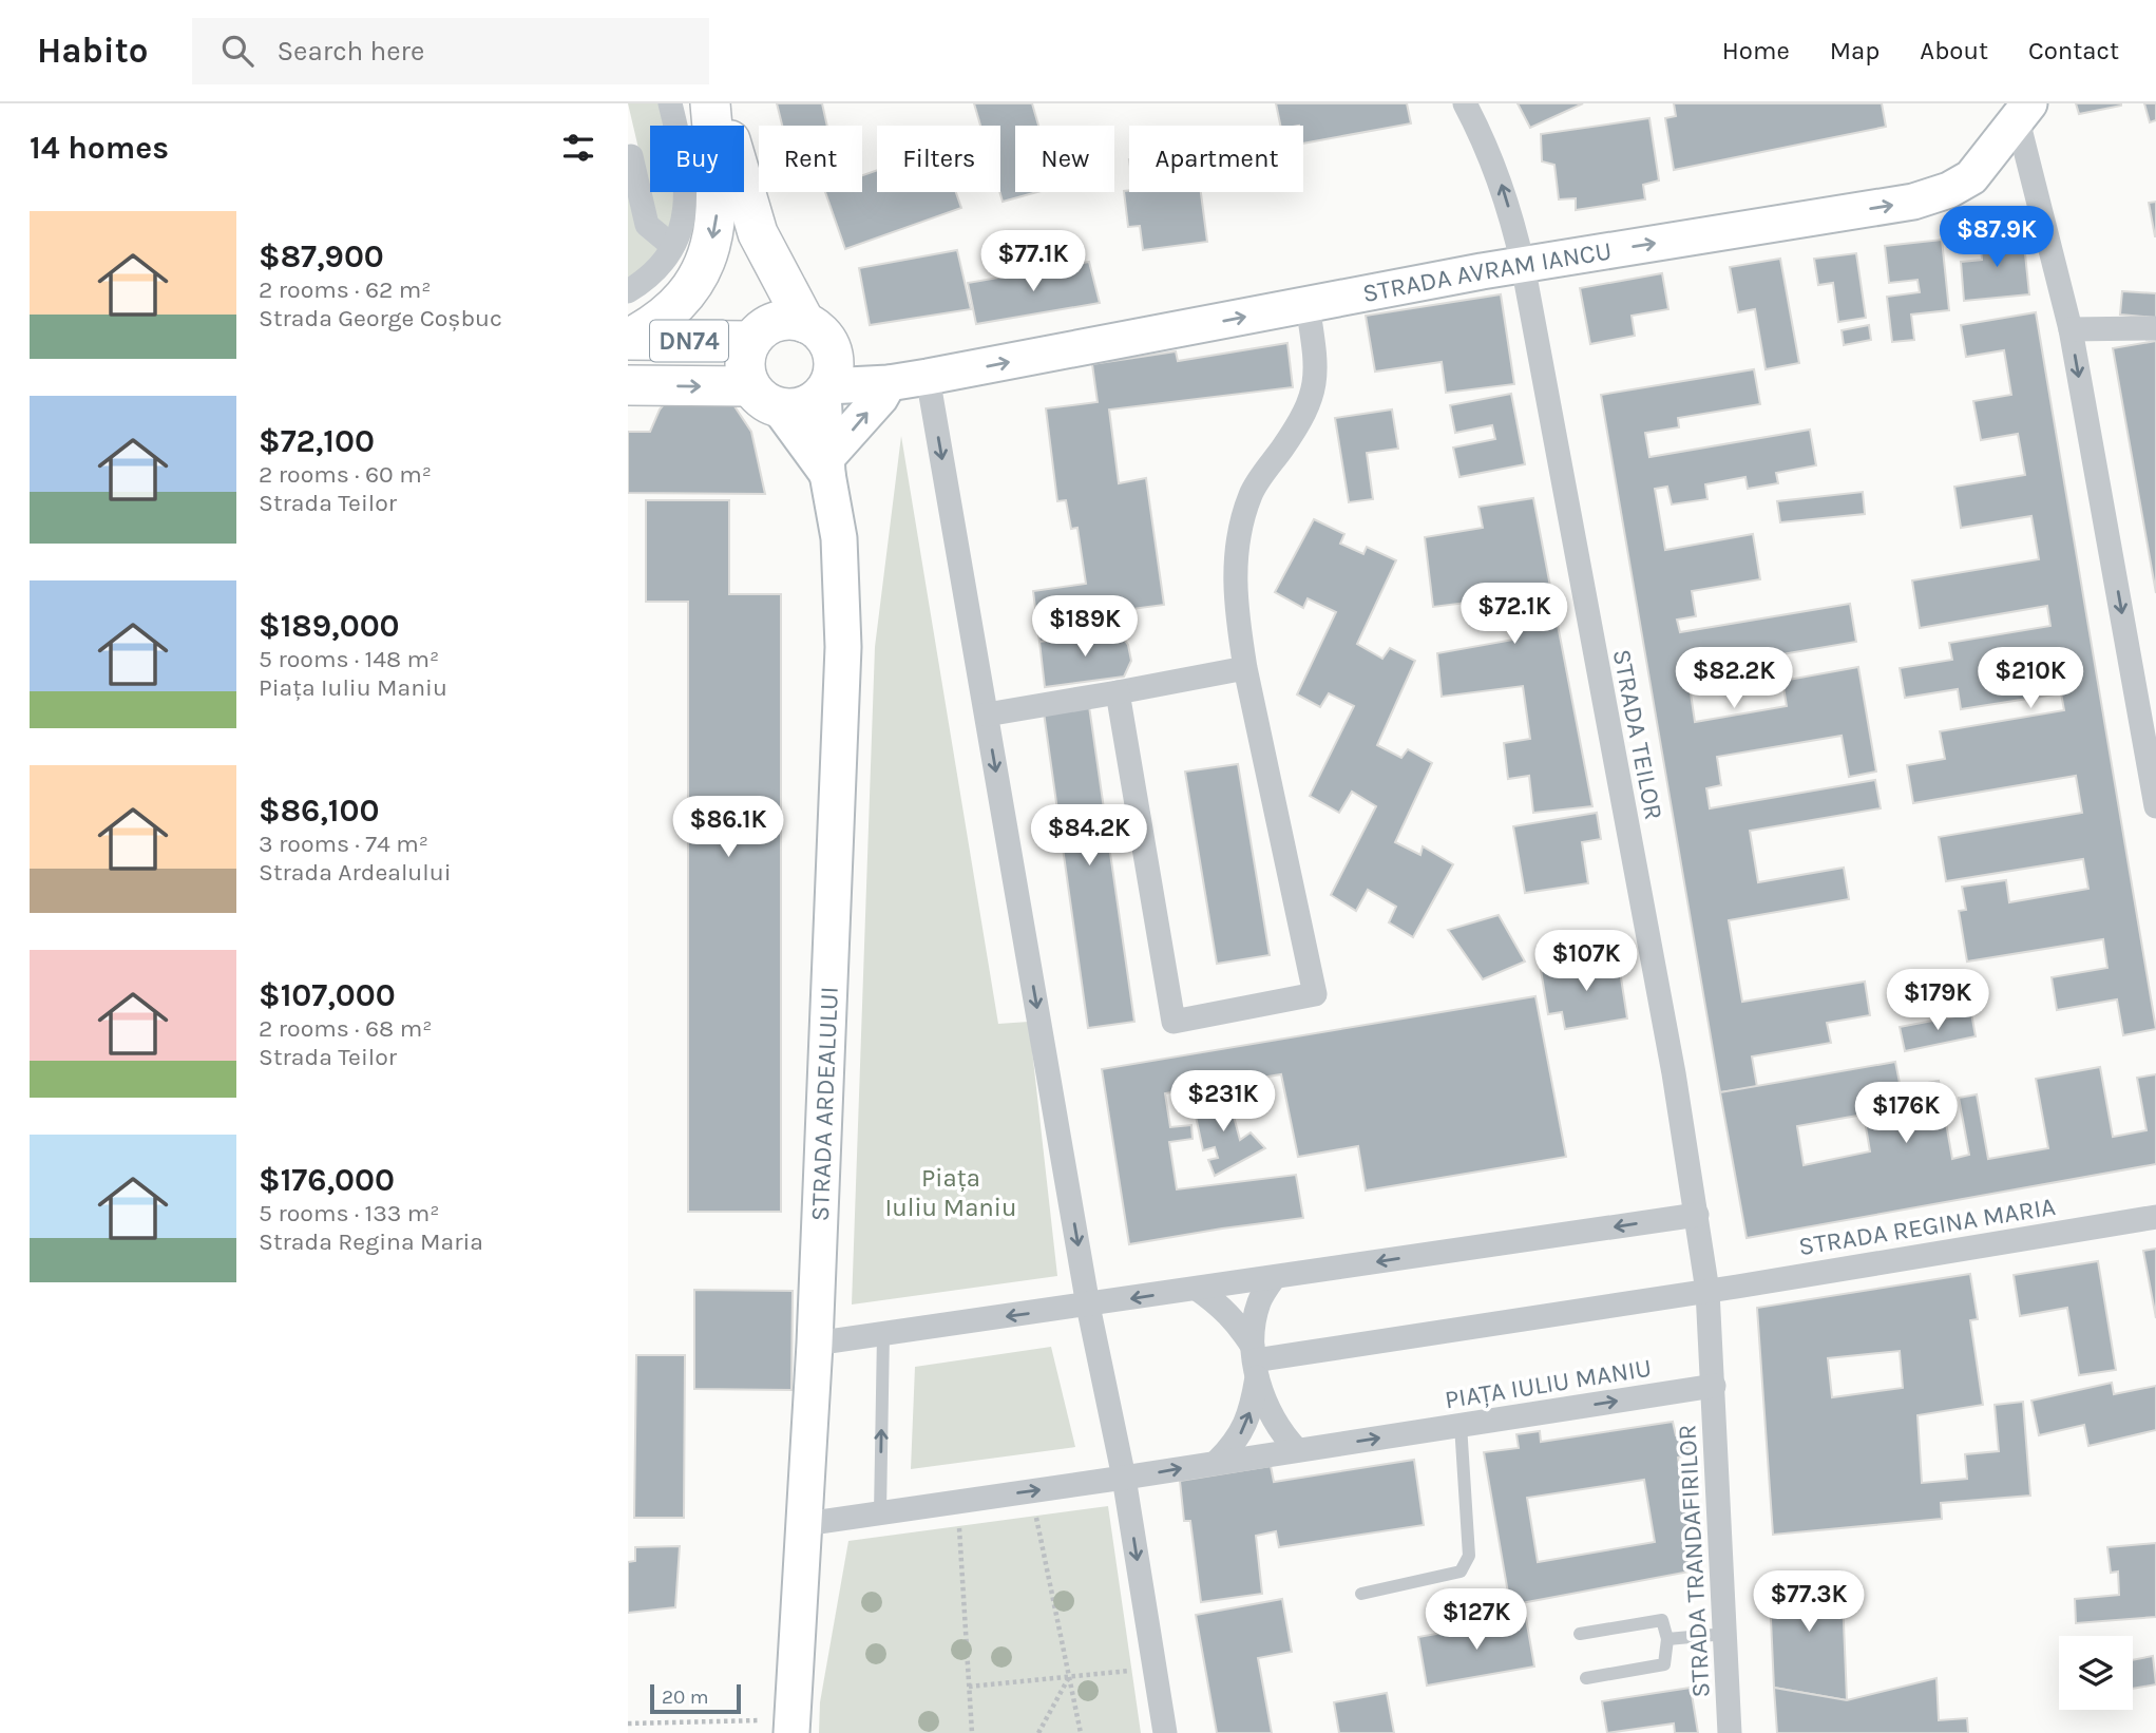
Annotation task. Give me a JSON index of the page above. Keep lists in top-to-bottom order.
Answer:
{
  "streets": {
    "main road": ["STRADA AVRAM IANCU", "DN74", "STRADA ARDEALULUI"],
    "street": [
      "STRADA TEILOR",
      "STRADA REGINA MARIA",
      "PIAȚA IULIU MANIU",
      "STRADA TRANDAFIRILOR"
    ]
  },
  "crossings": [
    ["STRADA AVRAM IANCU", "DN74"],
    ["STRADA AVRAM IANCU", "STRADA TEILOR"],
    ["STRADA AVRAM IANCU", "STRADA ARDEALULUI"],
    ["DN74", "STRADA ARDEALULUI"],
    ["STRADA ARDEALULUI", "PIAȚA IULIU MANIU"],
    ["PIAȚA IULIU MANIU", "STRADA TRANDAFIRILOR"]
  ],
  "one_way": ["STRADA AVRAM IANCU"],
  "parks": ["Piața Iuliu Maniu"],
  "scale_bar": "20 m",
  "page": {
    "header": "Habito",
    "search": "Search here",
    "nav": [
      "Home",
      "Map",
      "About",
      "Contact"
    ],
    "heading": "14 homes",
    "chip": [
      "Buy",
      "Rent",
      "Filters",
      "New",
      "Apartment"
    ],
    "list": [
      {
        "name": "$87,900",
        "note": "2 rooms · 62 m² · Strada George Coșbuc"
      },
      {
        "name": "$72,100",
        "note": "2 rooms · 60 m² · Strada Teilor"
      },
      {
        "name": "$189,000",
        "note": "5 rooms · 148 m² · Piața Iuliu Maniu"
      },
      {
        "name": "$86,100",
        "note": "3 rooms · 74 m² · Strada Ardealului"
      },
      {
        "name": "$107,000",
        "note": "2 rooms · 68 m² · Strada Teilor"
      },
      {
        "name": "$176,000",
        "note": "5 rooms · 133 m² · Strada Regina Maria"
      }
    ],
    "price": [
      "$87.9K",
      "$77.1K",
      "$72.1K",
      "$189K",
      "$82.2K",
      "$210K",
      "$86.1K",
      "$84.2K",
      "$107K",
      "$179K",
      "$231K",
      "$176K",
      "$77.3K",
      "$127K"
    ],
    "scale": "20 m"
  }
}
